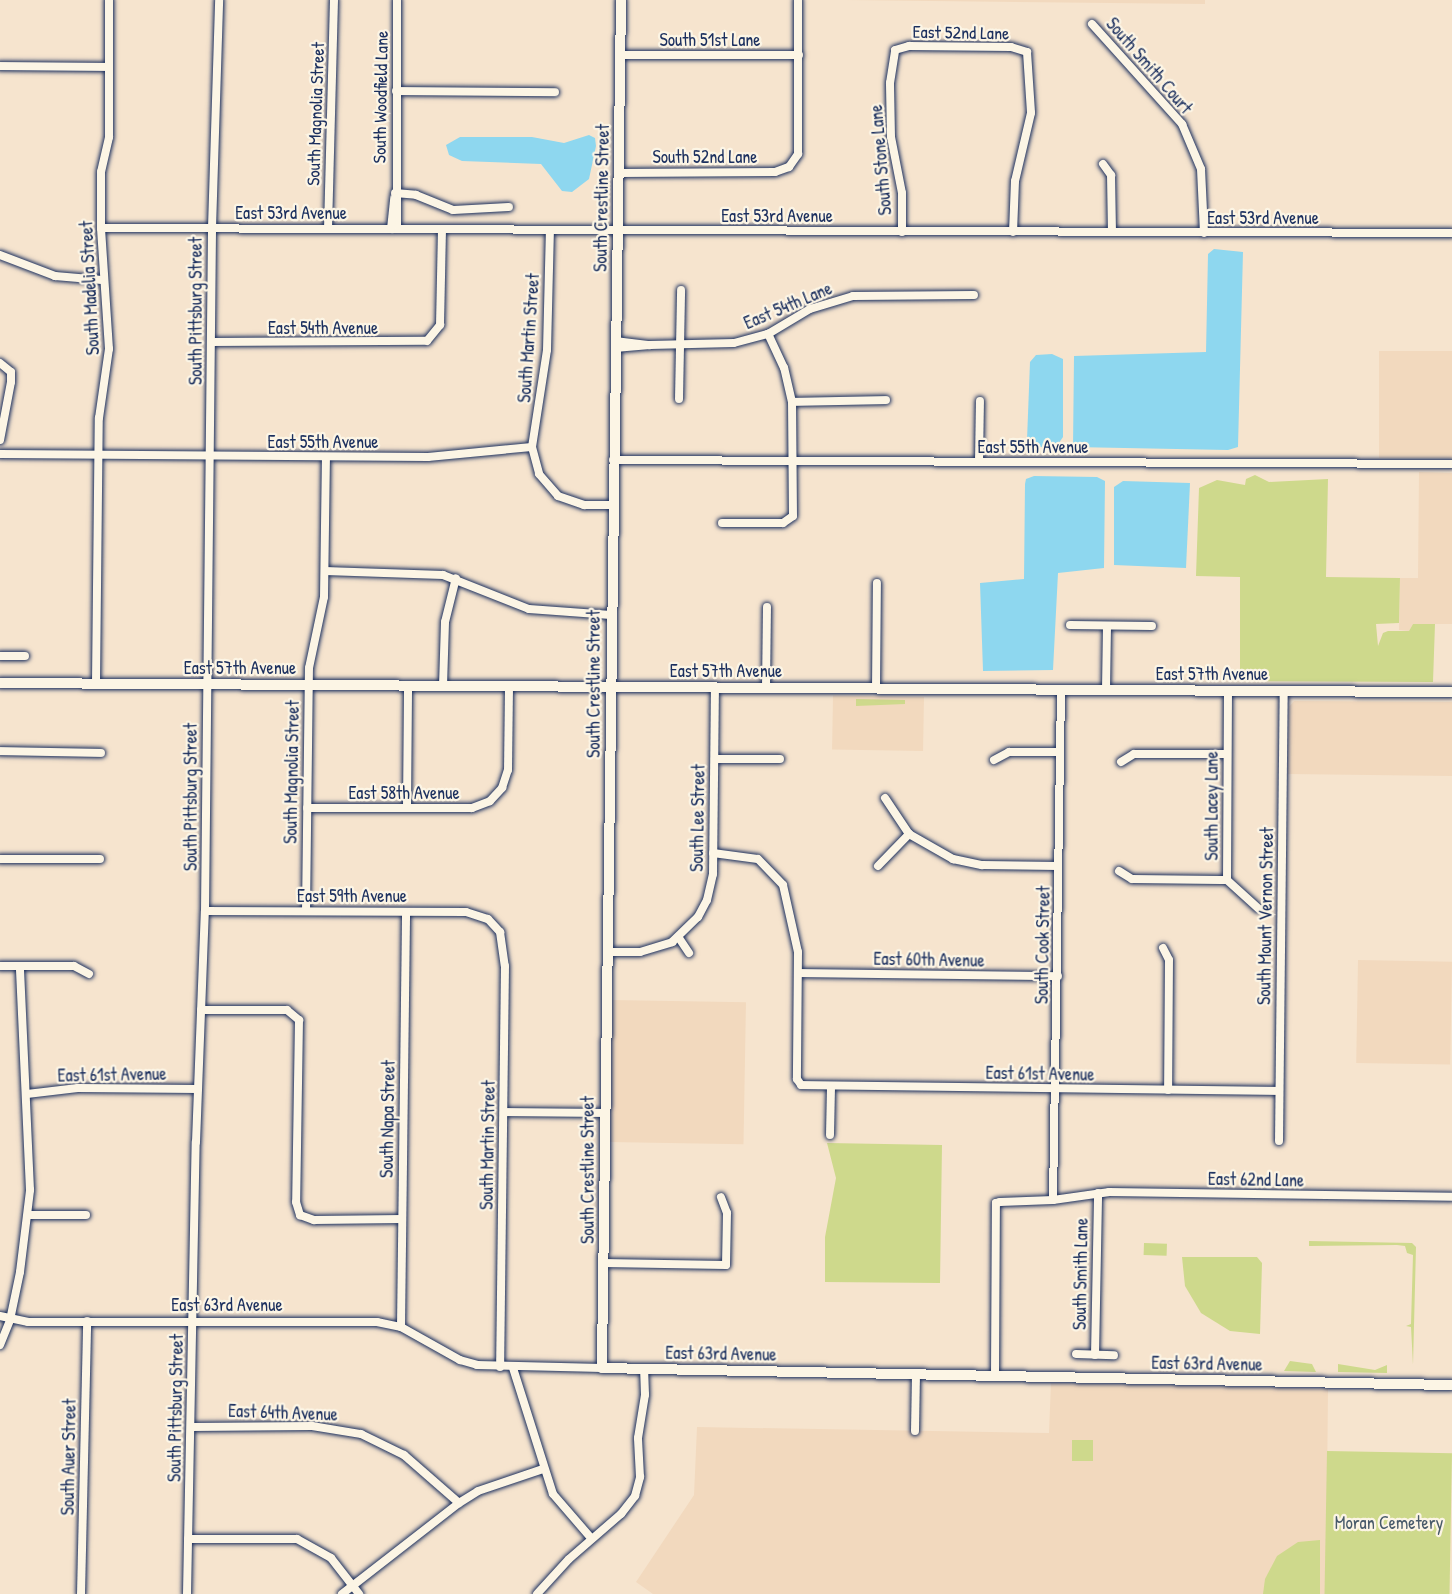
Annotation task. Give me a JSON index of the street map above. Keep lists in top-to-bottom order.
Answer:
{
  "streets": {
    "street": [
      "East 52nd Lane",
      "South 51st Lane",
      "South Smith Court",
      "South Woodfield Lane",
      "South Magnolia Street",
      "South 52nd Lane",
      "South Stone Lane",
      "South Crestline Street",
      "East 53rd Avenue",
      "South Madelia Street",
      "East 54th Lane",
      "South Pittsburg Street",
      "East 54th Avenue",
      "South Martin Street",
      "East 55th Avenue",
      "East 57th Avenue",
      "East 58th Avenue",
      "South Lacey Lane",
      "South Lee Street",
      "East 59th Avenue",
      "South Mount Vernon Street",
      "South Cook Street",
      "East 60th Avenue",
      "East 61st Avenue",
      "South Napa Street",
      "East 62nd Lane",
      "South Smith Lane",
      "East 63rd Avenue",
      "East 64th Avenue",
      "South Auer Street"
    ]
  },
  "crossings": [
    ["East 52nd Lane", "South Stone Lane"],
    ["East 52nd Lane", "East 53rd Avenue"],
    ["South 51st Lane", "South 52nd Lane"],
    ["South 51st Lane", "South Crestline Street"],
    ["South Smith Court", "East 53rd Avenue"],
    ["South Woodfield Lane", "East 53rd Avenue"],
    ["South Magnolia Street", "East 53rd Avenue"],
    ["South Magnolia Street", "East 55th Avenue"],
    ["South Magnolia Street", "East 57th Avenue"],
    ["South Magnolia Street", "East 58th Avenue"],
    ["South Magnolia Street", "East 59th Avenue"],
    ["South 52nd Lane", "South Crestline Street"],
    ["South Stone Lane", "East 53rd Avenue"],
    ["South Crestline Street", "East 53rd Avenue"],
    ["South Crestline Street", "East 54th Lane"],
    ["South Crestline Street", "East 55th Avenue"],
    ["South Crestline Street", "East 57th Avenue"],
    ["South Crestline Street", "South Lee Street"],
    ["South Crestline Street", "East 63rd Avenue"],
    ["East 53rd Avenue", "South Madelia Street"],
    ["East 53rd Avenue", "South Pittsburg Street"],
    ["East 53rd Avenue", "East 54th Avenue"],
    ["East 53rd Avenue", "South Martin Street"],
    ["South Madelia Street", "East 55th Avenue"],
    ["South Madelia Street", "East 57th Avenue"],
    ["South Pittsburg Street", "East 54th Avenue"],
    ["South Pittsburg Street", "East 55th Avenue"],
    ["South Pittsburg Street", "East 57th Avenue"],
    ["South Pittsburg Street", "East 59th Avenue"],
    ["South Pittsburg Street", "East 61st Avenue"],
    ["South Pittsburg Street", "East 63rd Avenue"],
    ["South Pittsburg Street", "East 64th Avenue"],
    ["South Martin Street", "East 55th Avenue"],
    ["South Martin Street", "East 59th Avenue"],
    ["South Martin Street", "East 63rd Avenue"],
    ["East 57th Avenue", "East 58th Avenue"],
    ["East 57th Avenue", "South Lacey Lane"],
    ["East 57th Avenue", "South Lee Street"],
    ["East 57th Avenue", "South Mount Vernon Street"],
    ["East 57th Avenue", "South Cook Street"],
    ["East 59th Avenue", "South Napa Street"],
    ["South Mount Vernon Street", "East 61st Avenue"],
    ["South Cook Street", "East 60th Avenue"],
    ["South Cook Street", "East 61st Avenue"],
    ["South Cook Street", "East 62nd Lane"],
    ["East 60th Avenue", "East 61st Avenue"],
    ["South Napa Street", "East 63rd Avenue"],
    ["East 62nd Lane", "South Smith Lane"],
    ["East 62nd Lane", "East 63rd Avenue"],
    ["East 63rd Avenue", "South Auer Street"]
  ],
  "parks": ["Moran Cemetery"]
}
